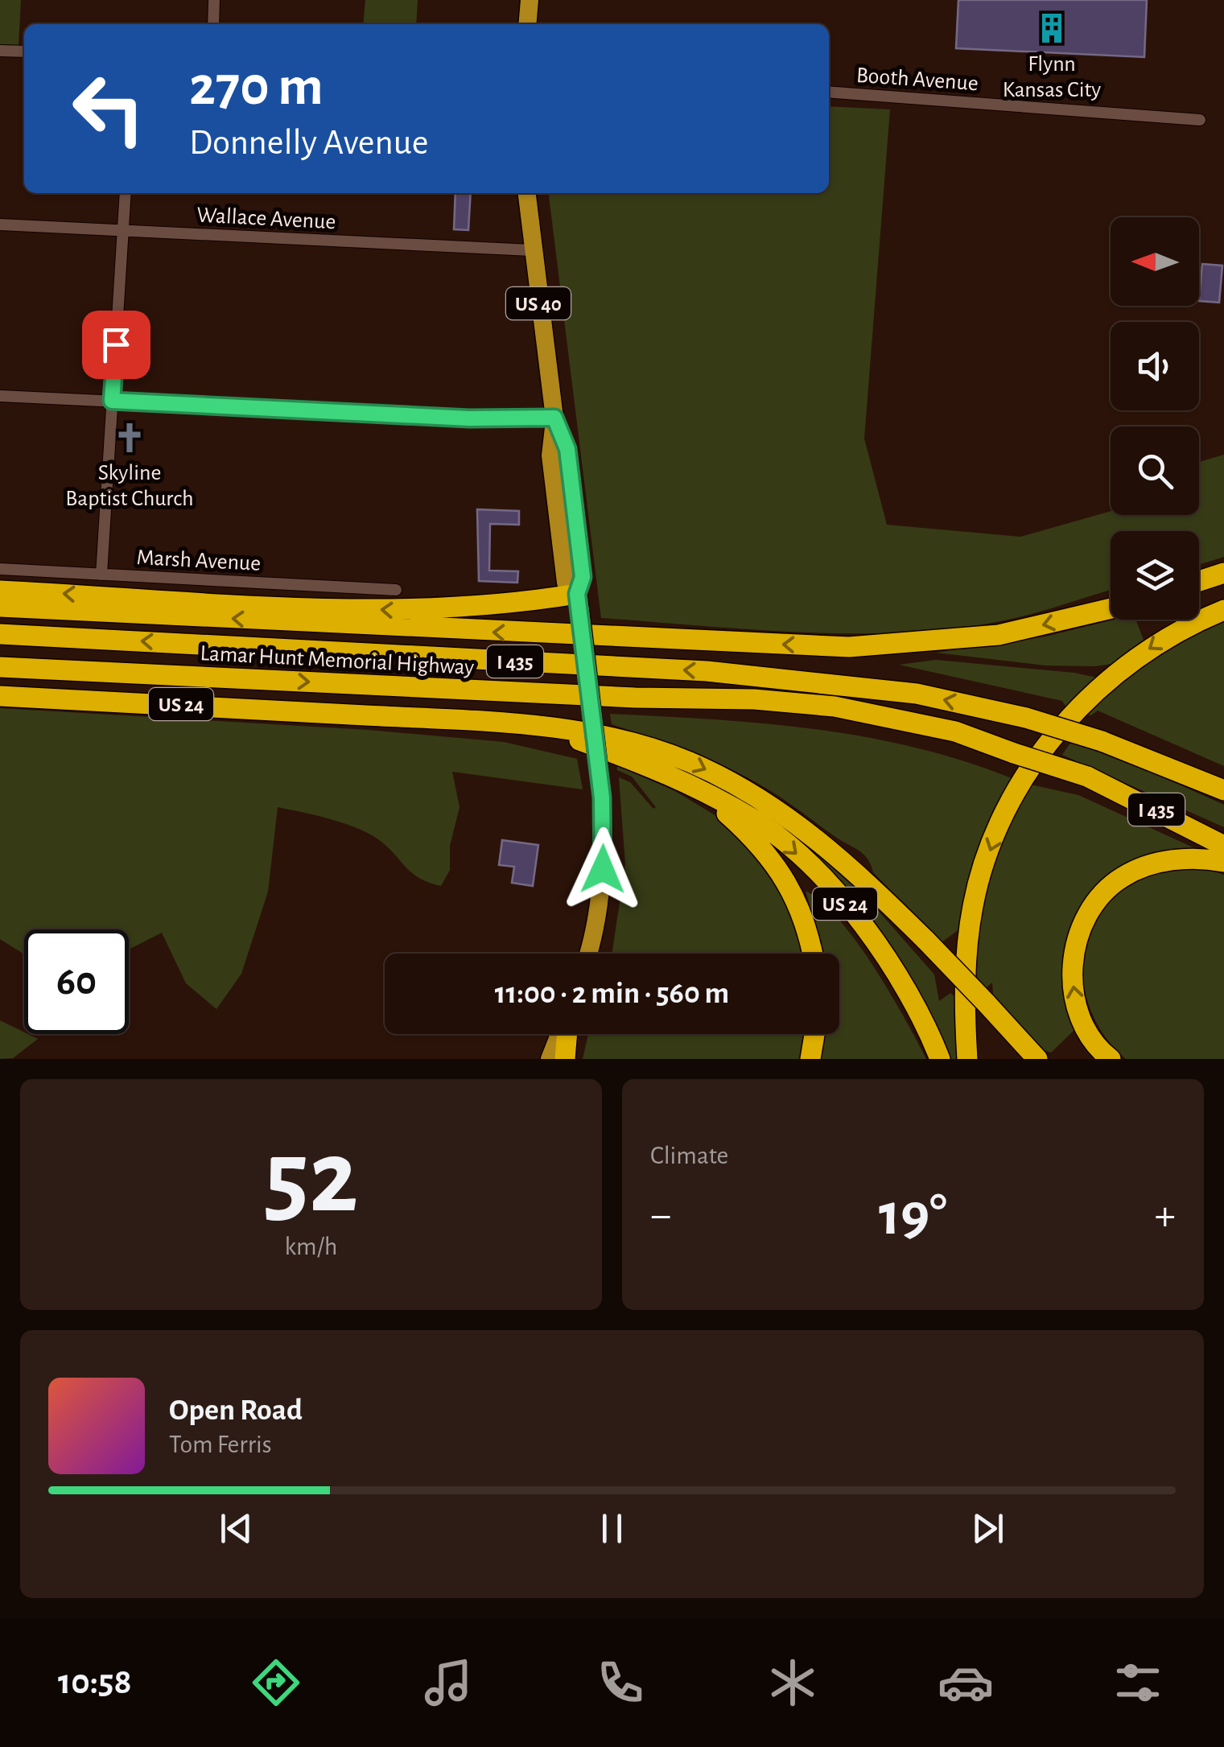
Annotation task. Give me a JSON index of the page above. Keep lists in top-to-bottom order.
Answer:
{
  "streets": {
    "highway": ["Lamar Hunt Memorial Highway", "I 435", "US 24"],
    "main road": ["US 40"],
    "street": ["Booth Avenue", "Wallace Avenue", "Marsh Avenue"]
  },
  "crossings": [
    ["Wallace Avenue", "US 40"]
  ],
  "places": {
    "building": ["Flynn Kansas City"],
    "church": ["Skyline Baptist Church"]
  },
  "north": "left",
  "page": {
    "turn": ["270 m", "Donnelly Avenue"],
    "limit": "60",
    "trip": "11:00 · 2 min · 560 m",
    "tile": [
      ["52", "km/h"],
      "Climate"
    ],
    "heat": ["−", "19°", "+"],
    "song": ["Open Road", "Tom Ferris"],
    "tabs": "10:58"
  }
}
